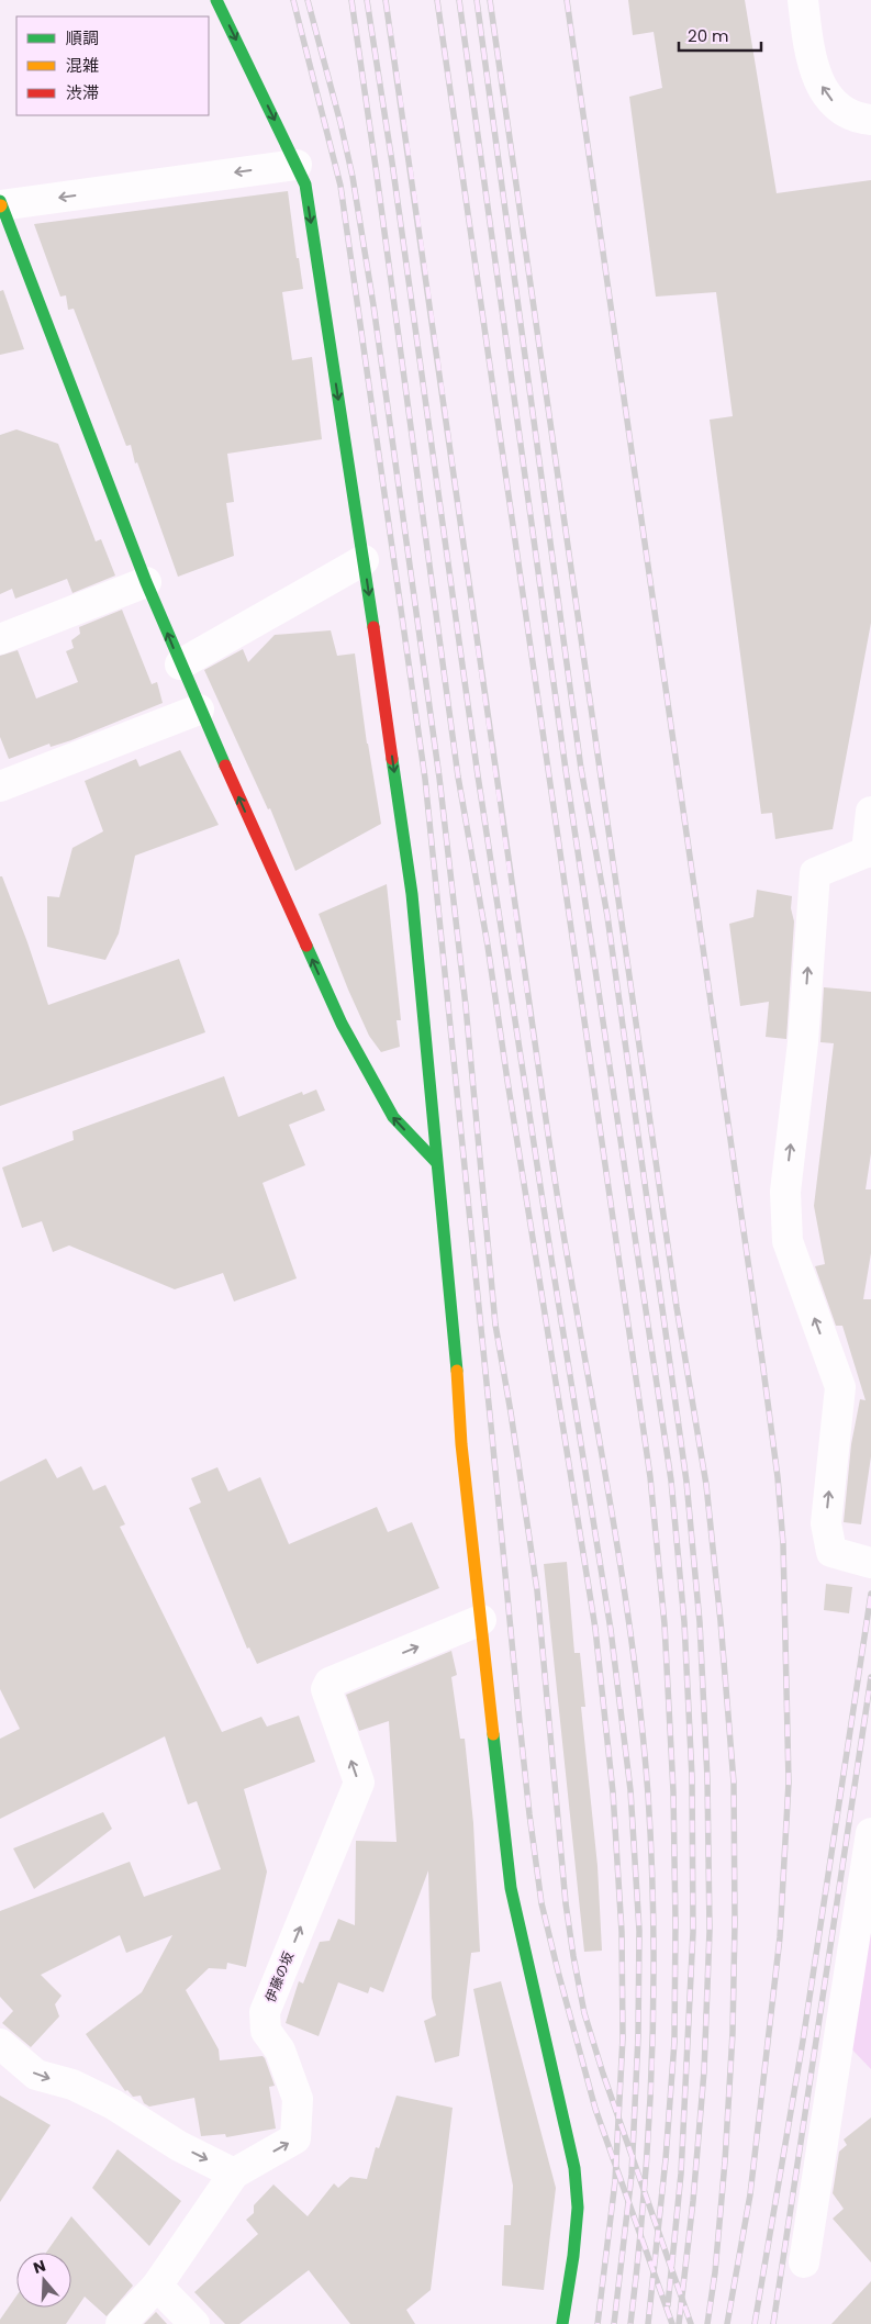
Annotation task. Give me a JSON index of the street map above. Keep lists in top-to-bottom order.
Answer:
{
  "streets": {
    "street": ["伊藤の坂"]
  },
  "one_way": ["伊藤の坂"],
  "legend": ["順調", "混雑", "渋滞"],
  "scale_bar": "20 m",
  "north": "top"
}
